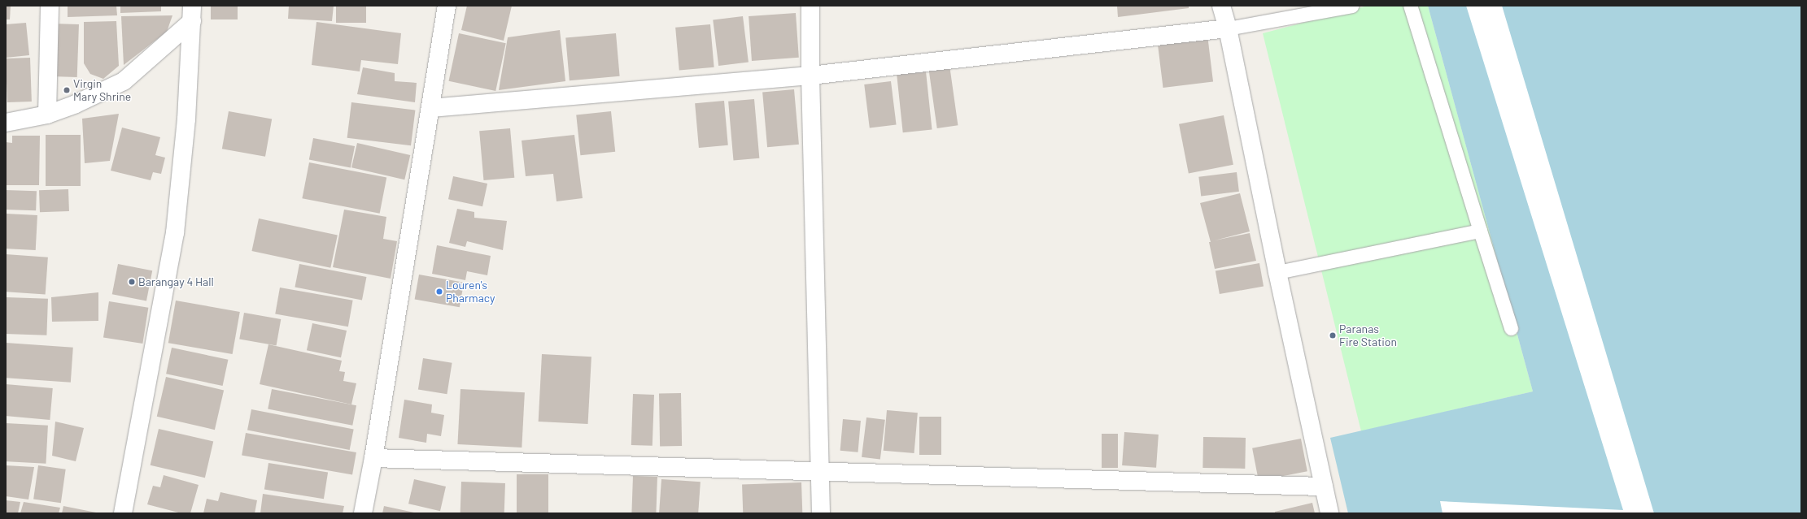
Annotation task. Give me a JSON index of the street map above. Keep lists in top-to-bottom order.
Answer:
{
  "places": [
    "Virgin Mary Shrine",
    "Barangay 4 Hall",
    "Louren's Pharmacy",
    "Paranas Fire Station"
  ]
}
